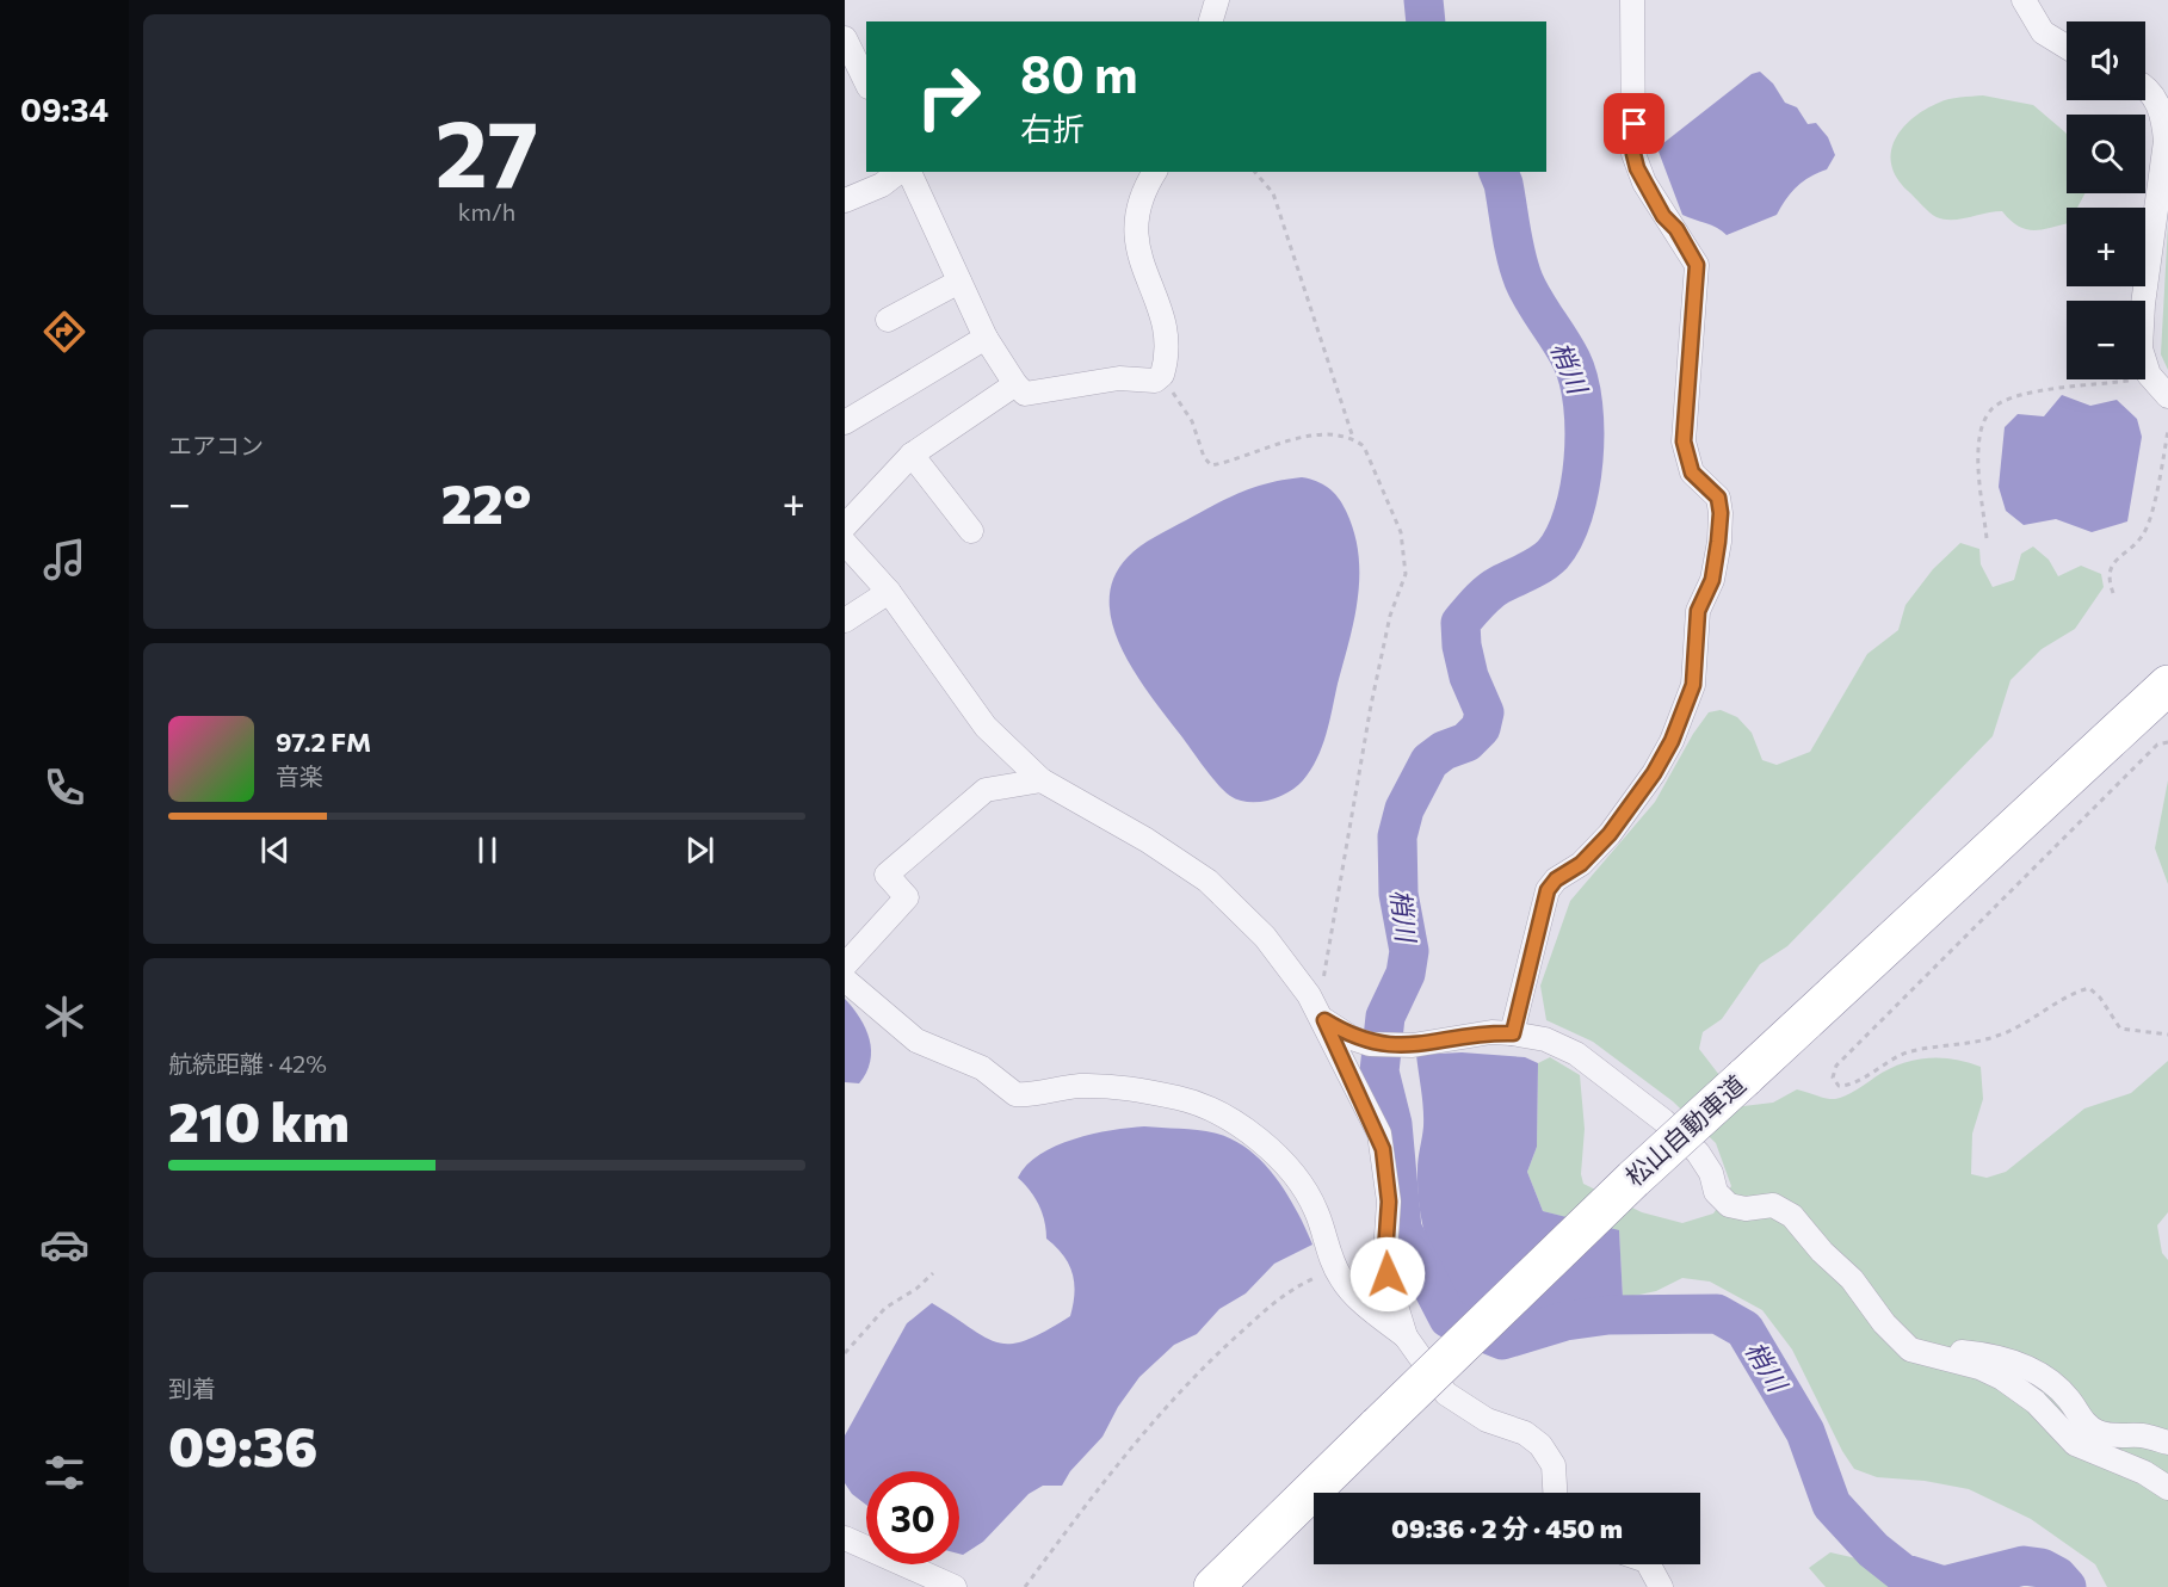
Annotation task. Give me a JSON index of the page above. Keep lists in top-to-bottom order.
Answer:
{
  "streets": {
    "highway": ["松山自動車道"]
  },
  "water": ["梢川"],
  "page": {
    "tabs": "09:34",
    "tile": [
      ["27", "km/h"],
      "エアコン",
      ["航続距離 · 42%", "210 km"],
      ["到着", "09:36"]
    ],
    "map_buttons": ["+", "−"],
    "turn": ["80 m", "右折"],
    "heat": ["−", "22°", "+"],
    "song": ["97.2 FM", "音楽"],
    "limit": "30",
    "trip": "09:36 · 2 分 · 450 m"
  }
}
